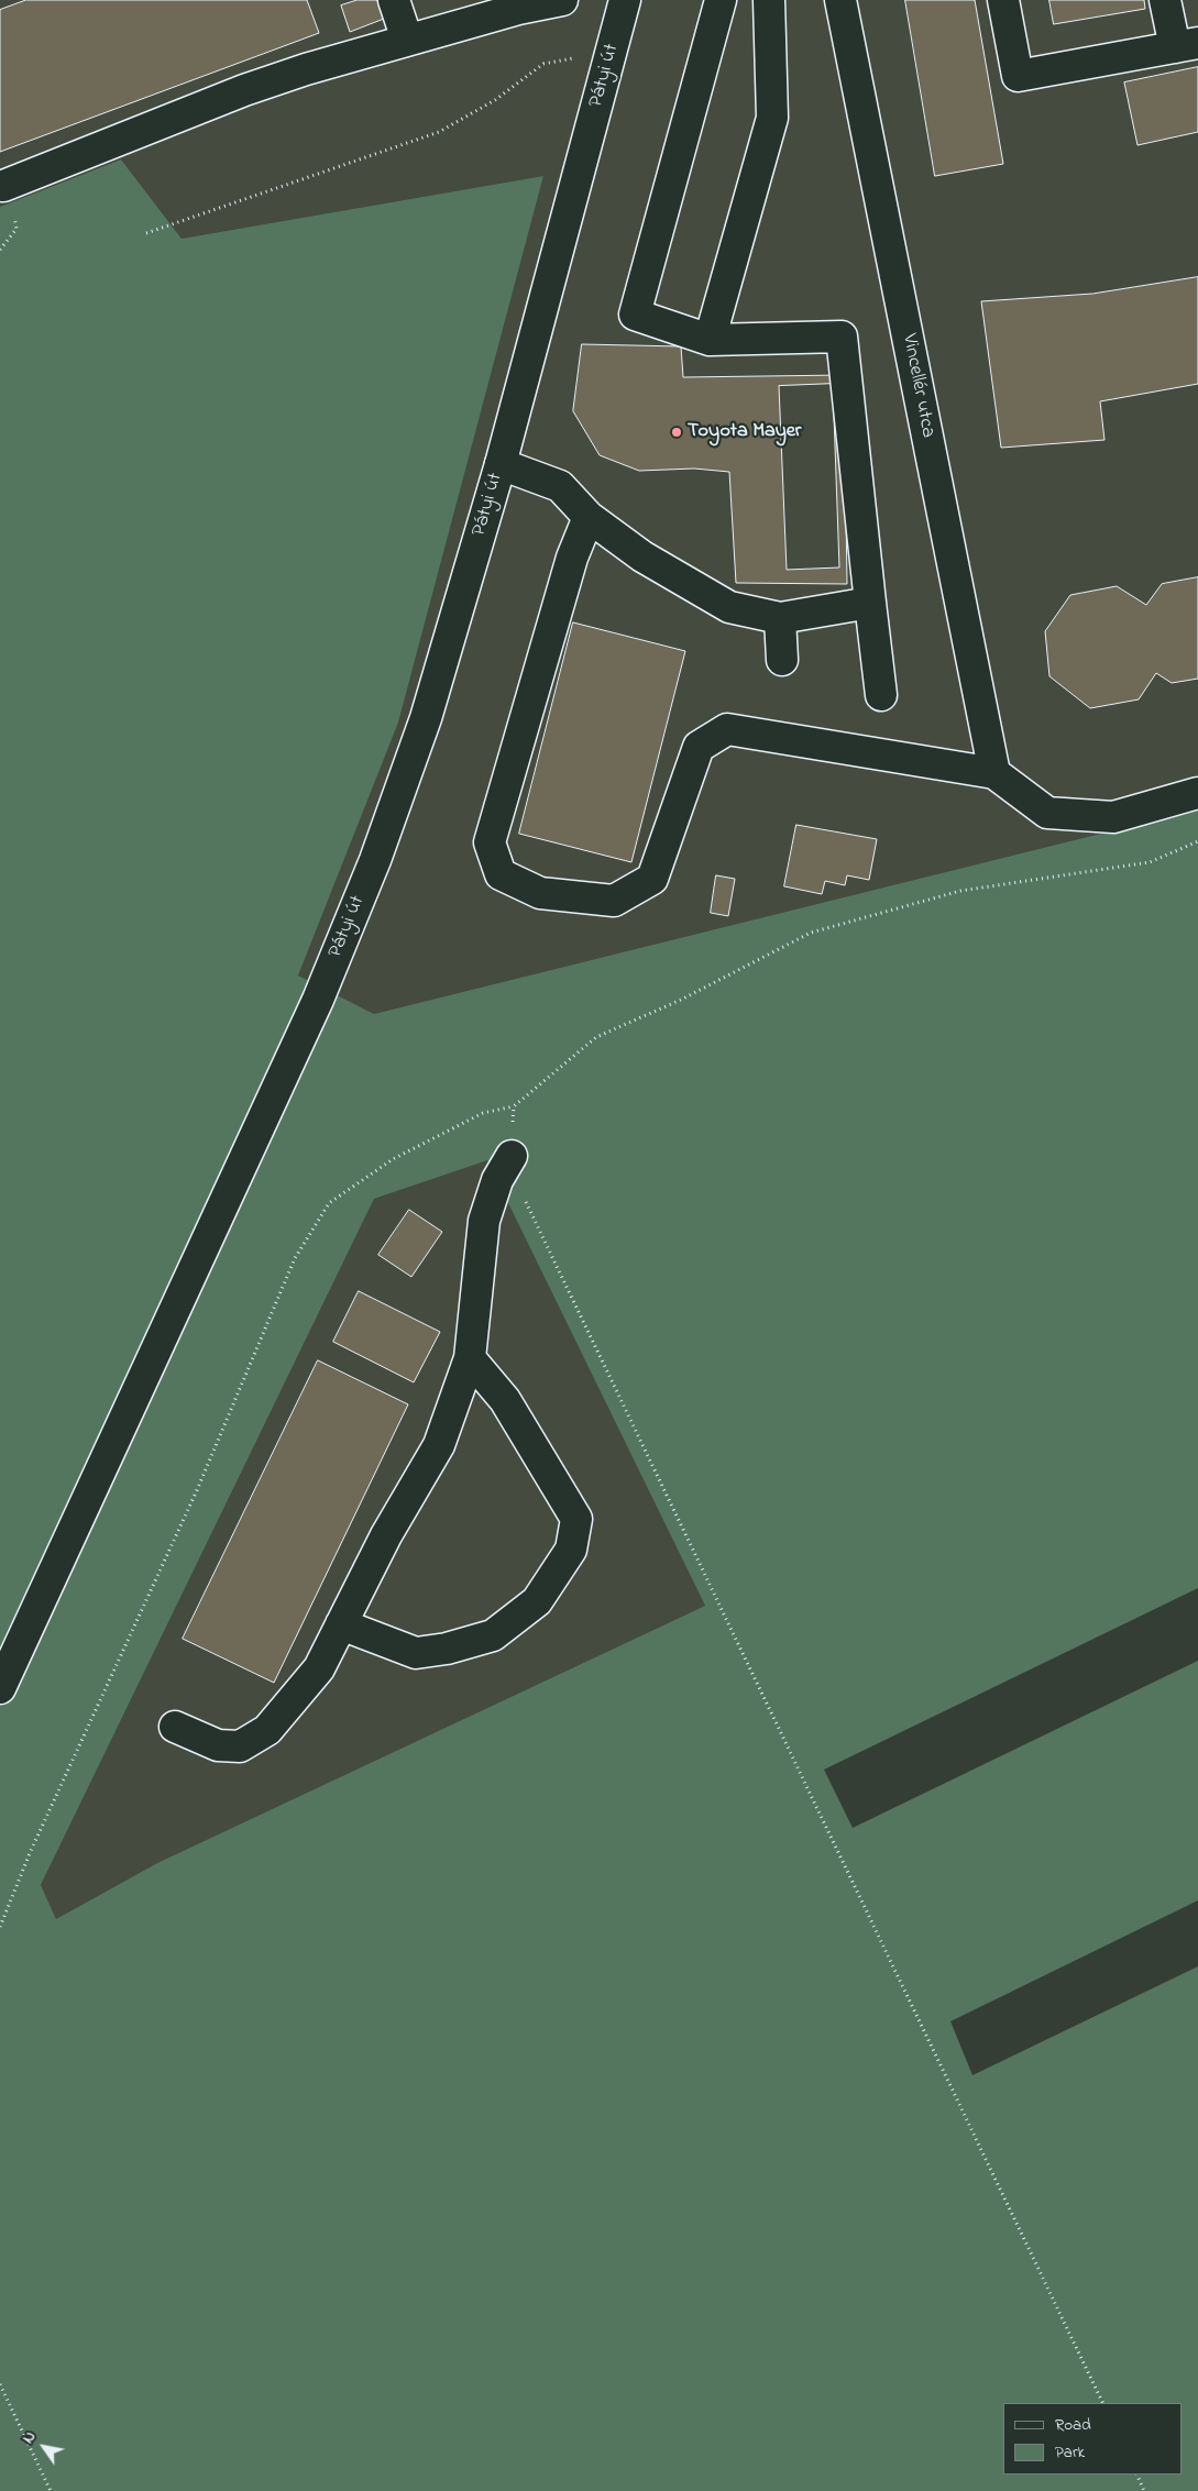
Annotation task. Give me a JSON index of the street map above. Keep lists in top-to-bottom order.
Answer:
{
  "streets": {
    "main road": ["Pátyi út", "Vincellér utca"]
  },
  "places": ["Toyota Mayer"],
  "legend": ["Road", "Park"],
  "north": "top left"
}
